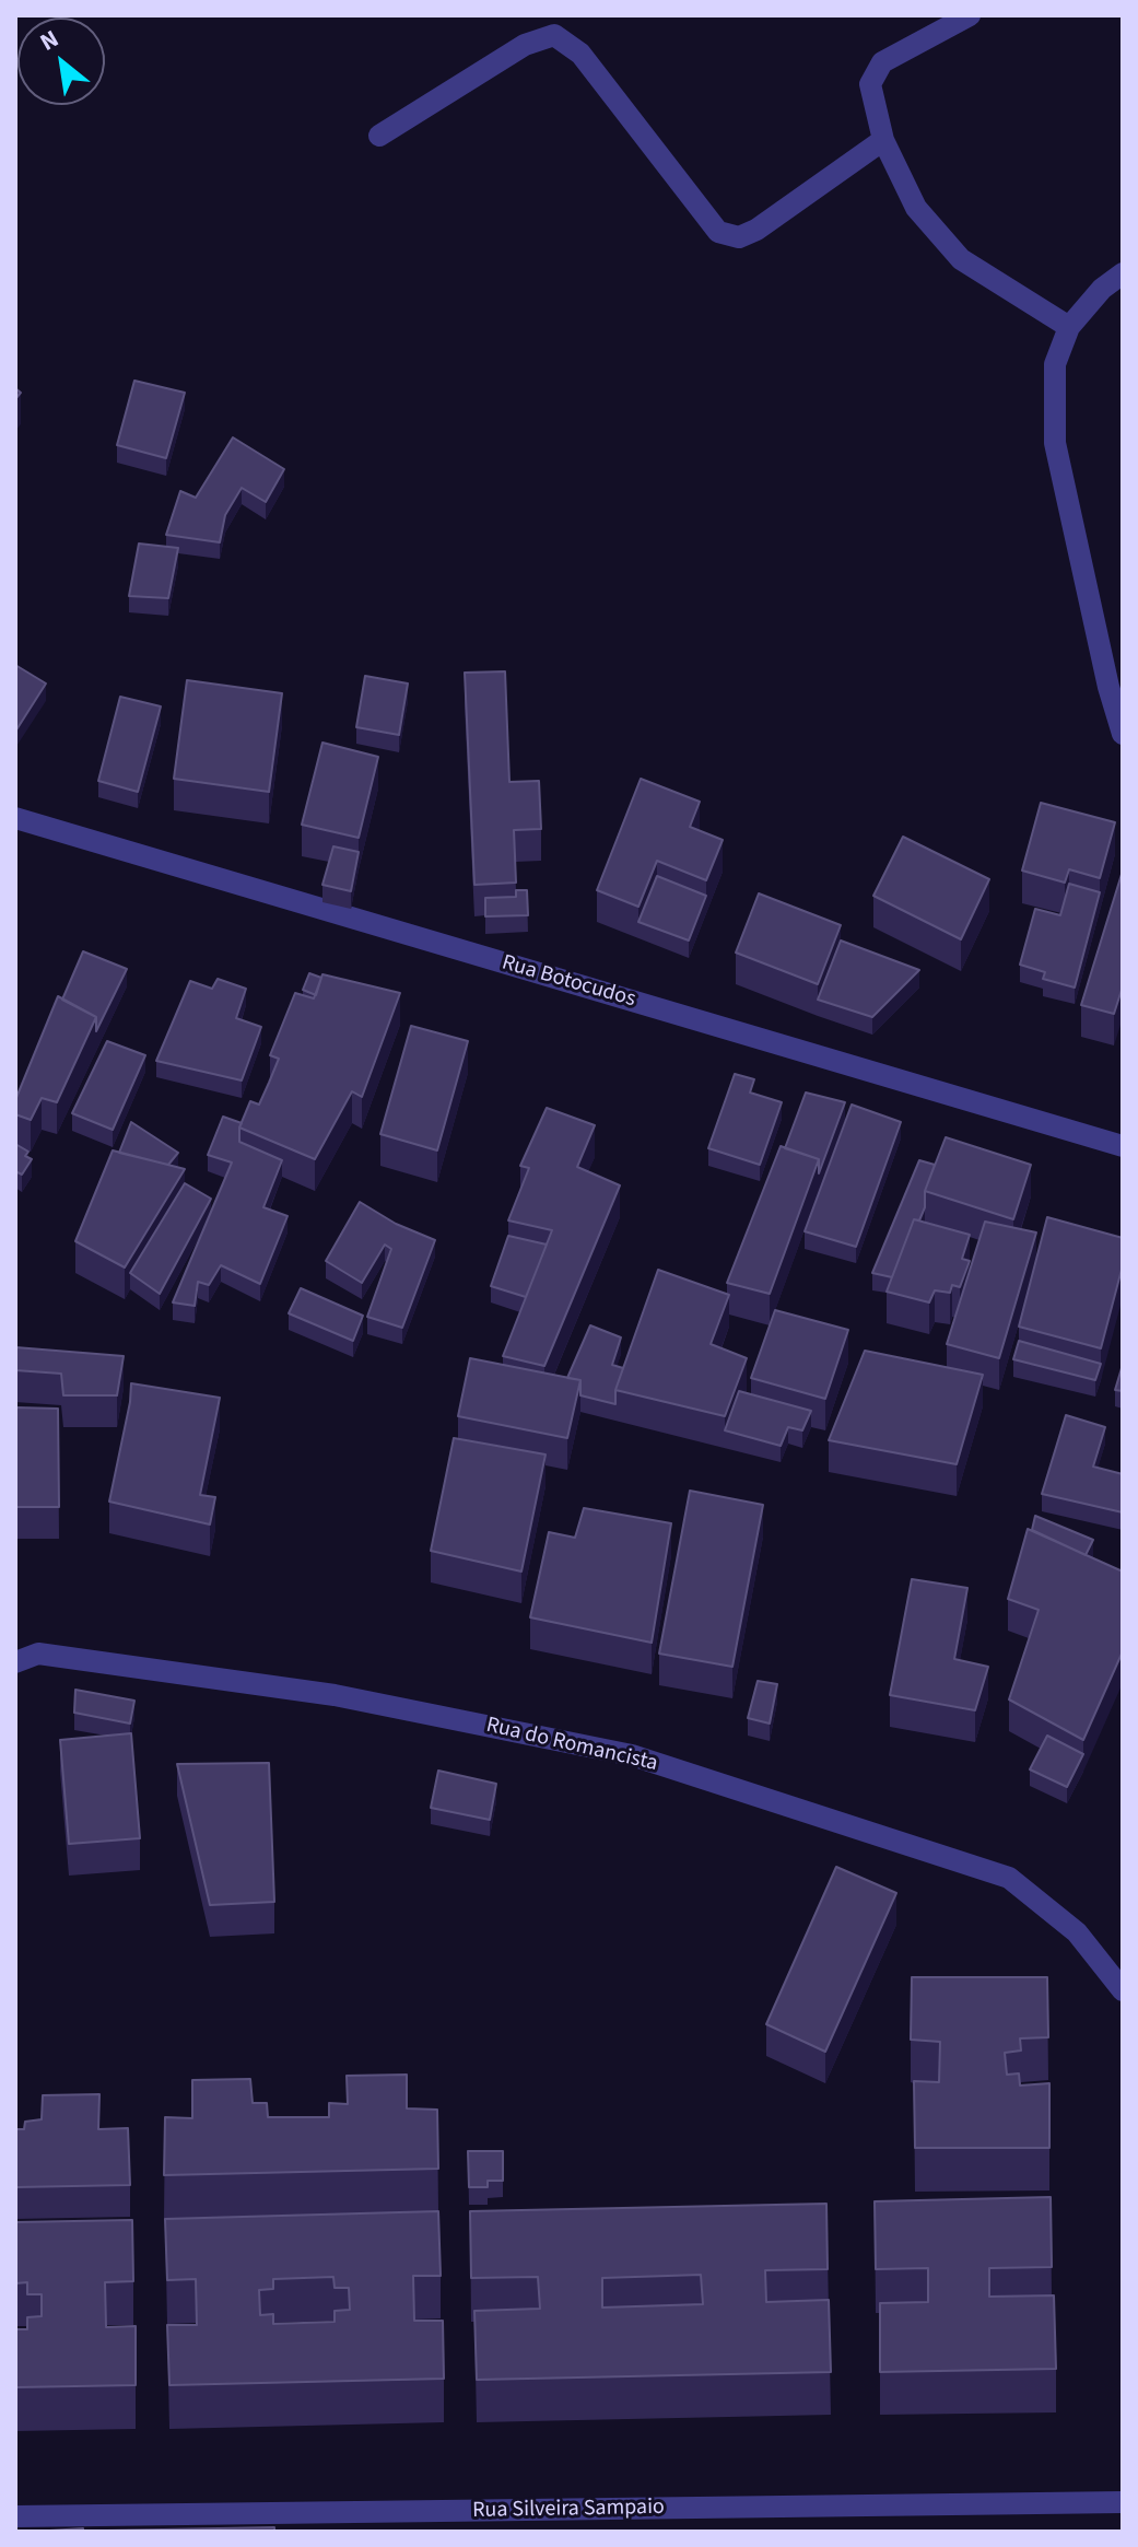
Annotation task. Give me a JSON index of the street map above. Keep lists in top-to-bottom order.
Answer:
{
  "streets": {
    "street": ["Rua Botocudos", "Rua do Romancista", "Rua Silveira Sampaio"]
  },
  "north": "top left"
}
